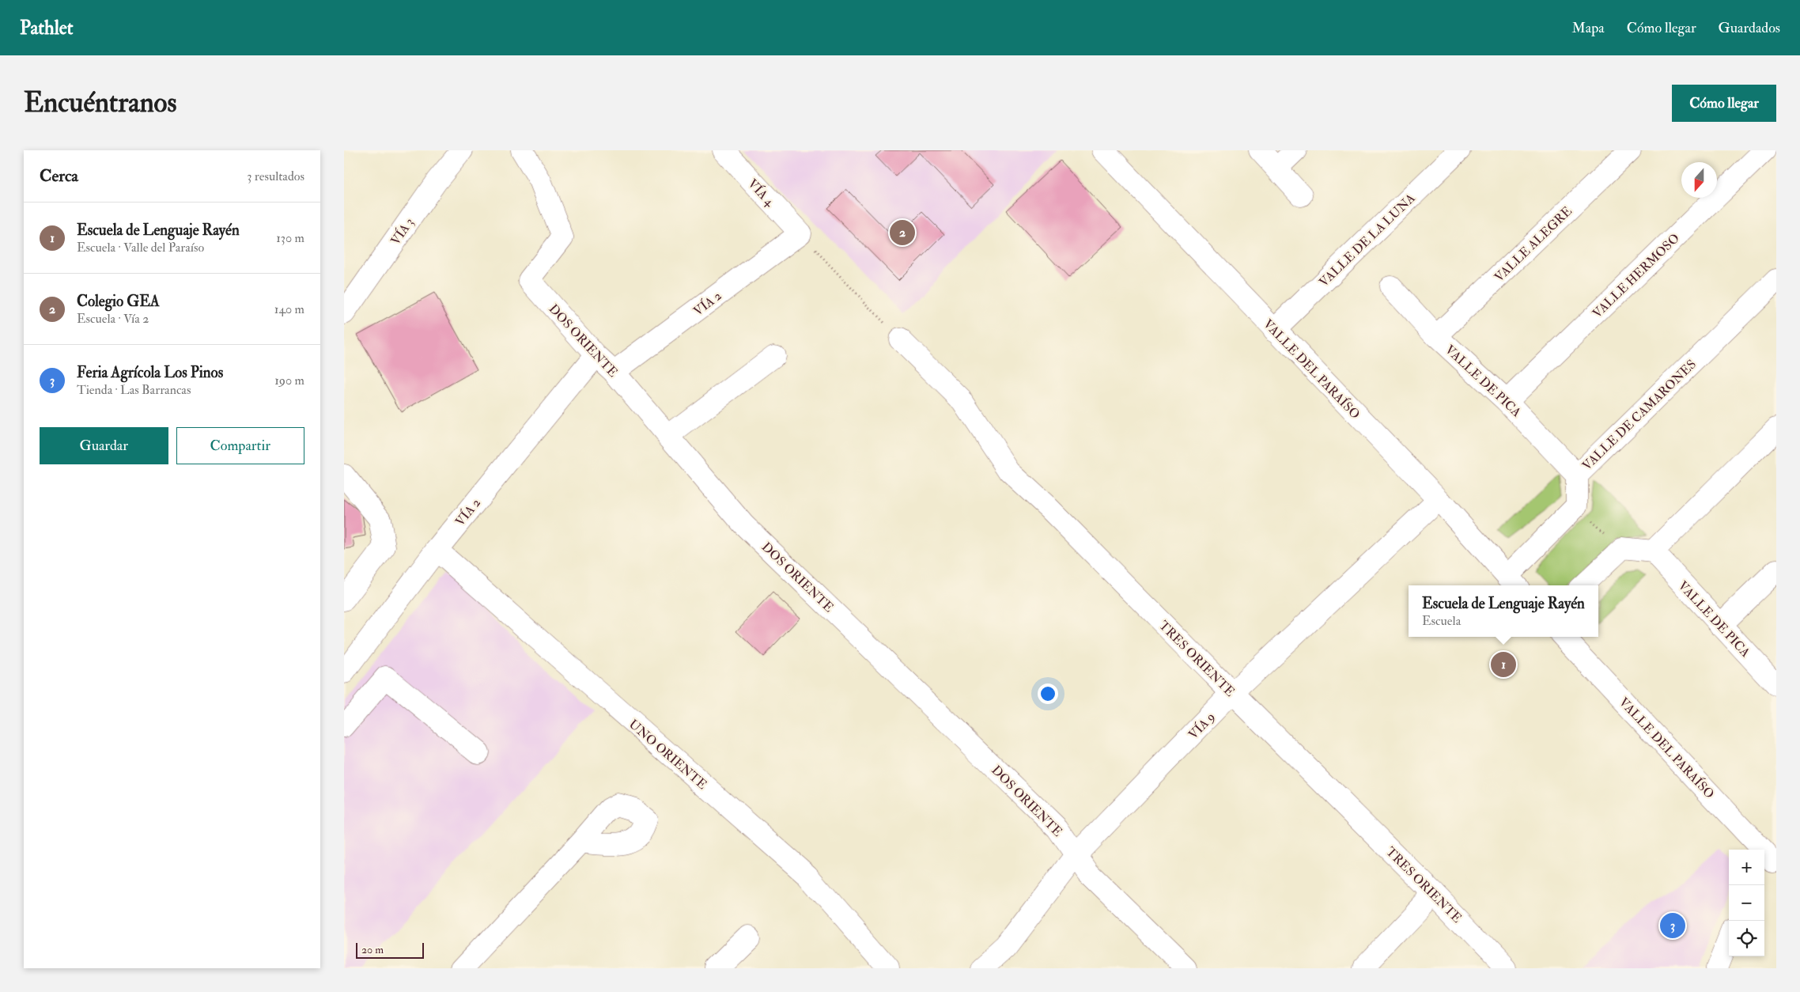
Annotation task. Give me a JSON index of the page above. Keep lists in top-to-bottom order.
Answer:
{
  "streets": {
    "street": [
      "VÍA 4",
      "VÍA 3",
      "VALLE DE LA LUNA",
      "VALLE ALEGRE",
      "VALLE HERMOSO",
      "VÍA 2",
      "DOS ORIENTE",
      "VALLE DEL PARAÍSO",
      "VALLE DE PICA",
      "VALLE DE CAMARONES",
      "TRES ORIENTE",
      "VÍA 9",
      "UNO ORIENTE"
    ]
  },
  "crossings": [
    ["VÍA 4", "VÍA 2"],
    ["VALLE DE LA LUNA", "VALLE DEL PARAÍSO"],
    ["VALLE ALEGRE", "VALLE DE PICA"],
    ["VALLE HERMOSO", "VALLE DE PICA"],
    ["VÍA 2", "DOS ORIENTE"],
    ["VÍA 2", "UNO ORIENTE"],
    ["DOS ORIENTE", "VÍA 9"],
    ["VALLE DEL PARAÍSO", "VÍA 9"],
    ["VALLE DE PICA", "VALLE DE CAMARONES"],
    ["TRES ORIENTE", "VÍA 9"]
  ],
  "scale_bar": "20 m",
  "north": "bottom",
  "page": {
    "header": "Pathlet",
    "nav": ["Mapa", "Cómo llegar", "Guardados"],
    "buttons": [
      "Cómo llegar",
      ["Guardar", "Compartir"]
    ],
    "title": "Encuéntranos",
    "heading": ["Cerca", "3 resultados"],
    "list": [
      {
        "mark": "1",
        "name": "Escuela de Lenguaje Rayén",
        "note": "Escuela · Valle del Paraíso",
        "value": "130 m"
      },
      {
        "mark": "2",
        "name": "Colegio GEA",
        "note": "Escuela · Vía 2",
        "value": "140 m"
      },
      {
        "mark": "3",
        "name": "Feria Agrícola Los Pinos",
        "note": "Tienda · Las Barrancas",
        "value": "190 m"
      }
    ],
    "pins": ["2", "1", "3"],
    "popup": ["Escuela de Lenguaje Rayén", "Escuela"],
    "map_buttons": ["+", "−"],
    "scale": "20 m"
  }
}
